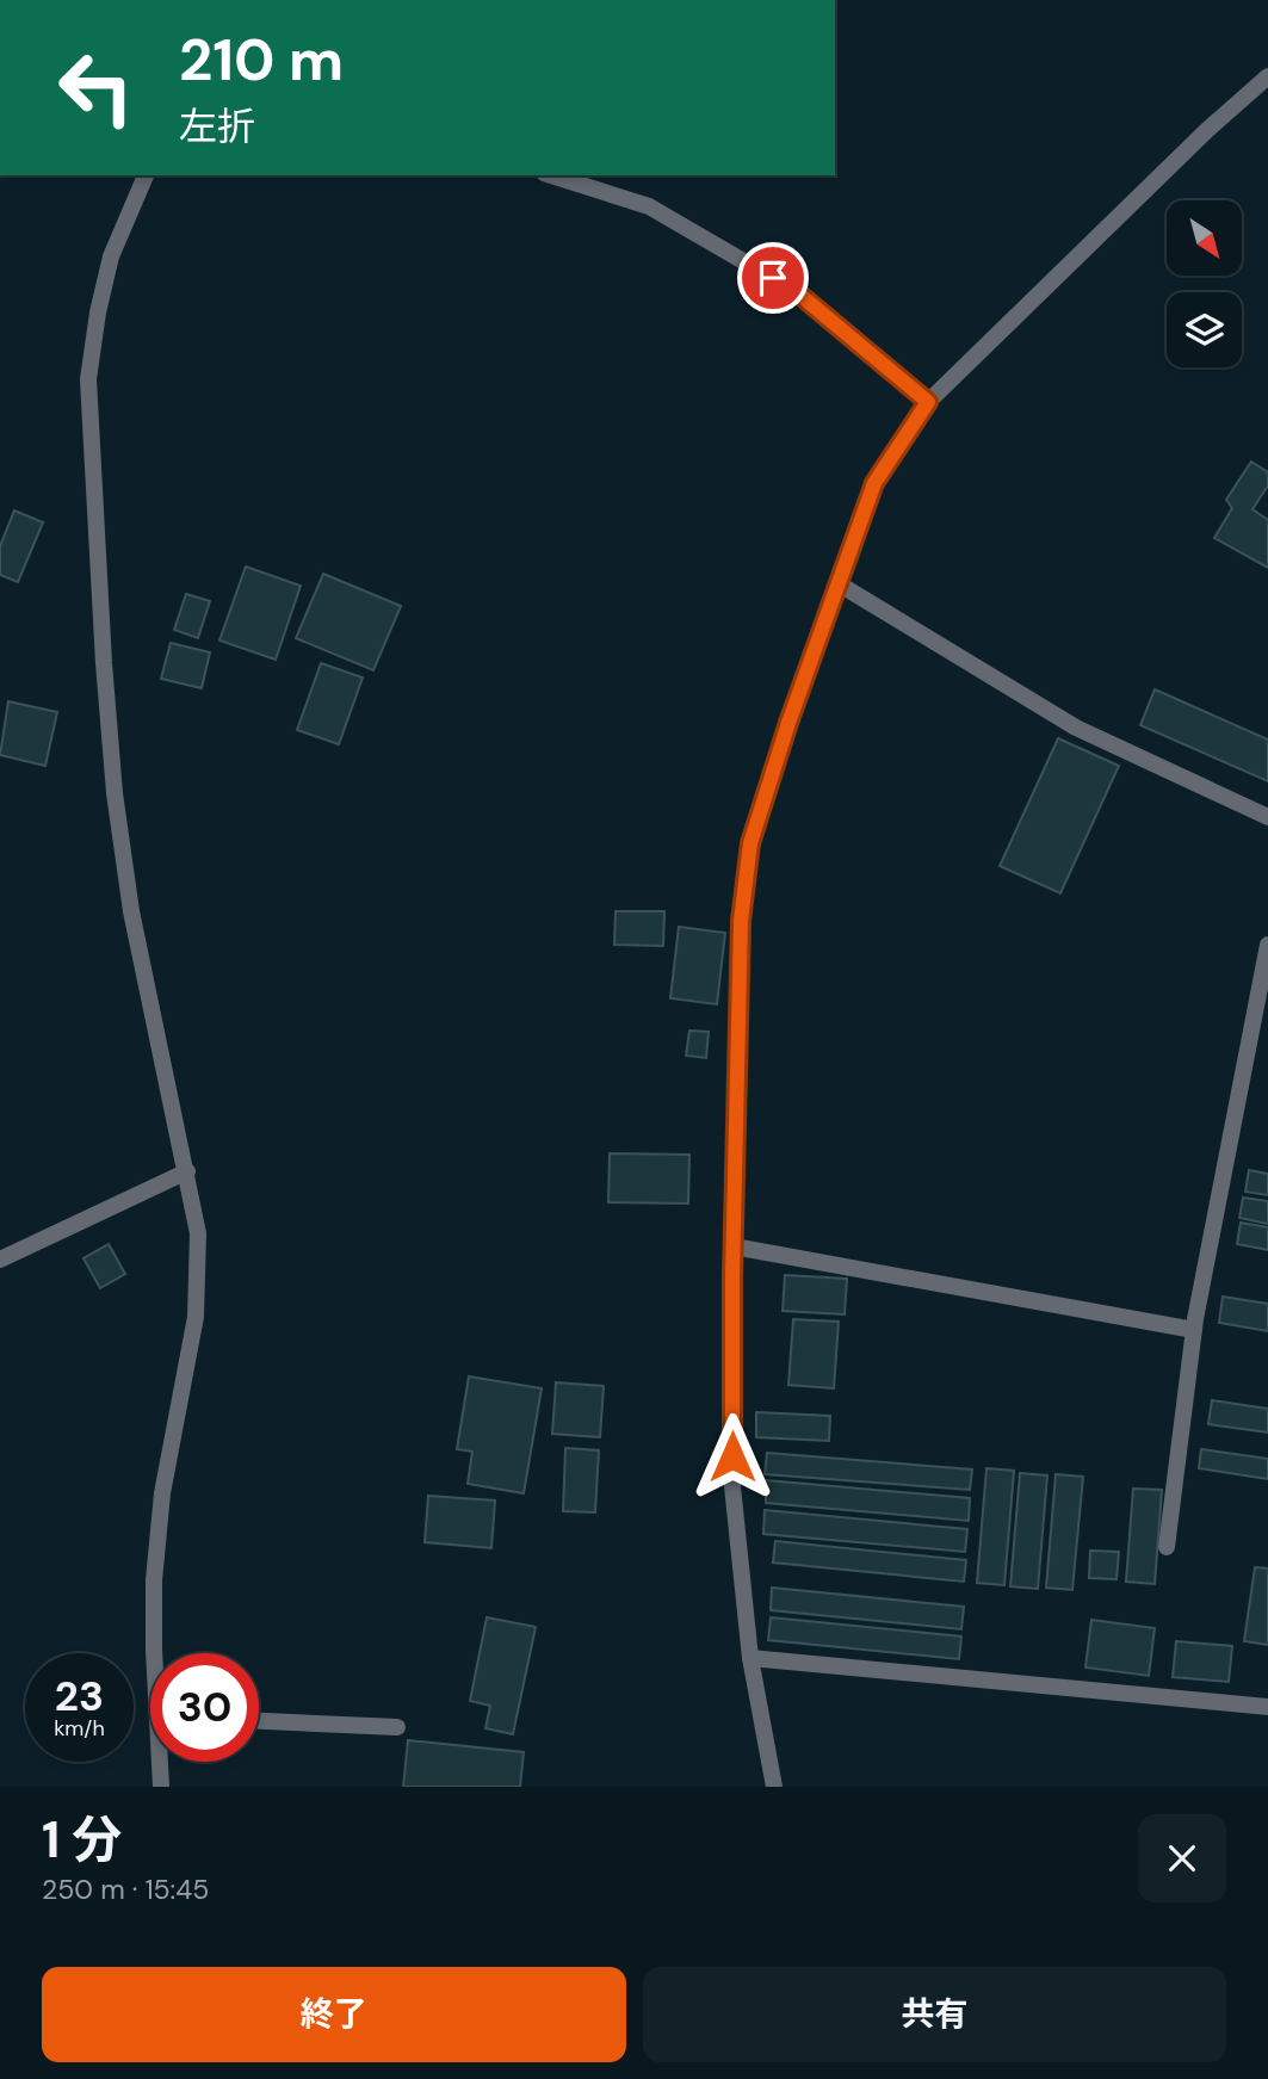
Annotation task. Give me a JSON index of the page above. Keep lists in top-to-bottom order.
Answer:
{
  "north": "bottom right",
  "page": {
    "turn": ["210 m", "左折"],
    "speed": "23 km/h",
    "limit": "30",
    "heading": ["1 分", "250 m · 15:45"],
    "buttons": ["終了", "共有"]
  }
}
